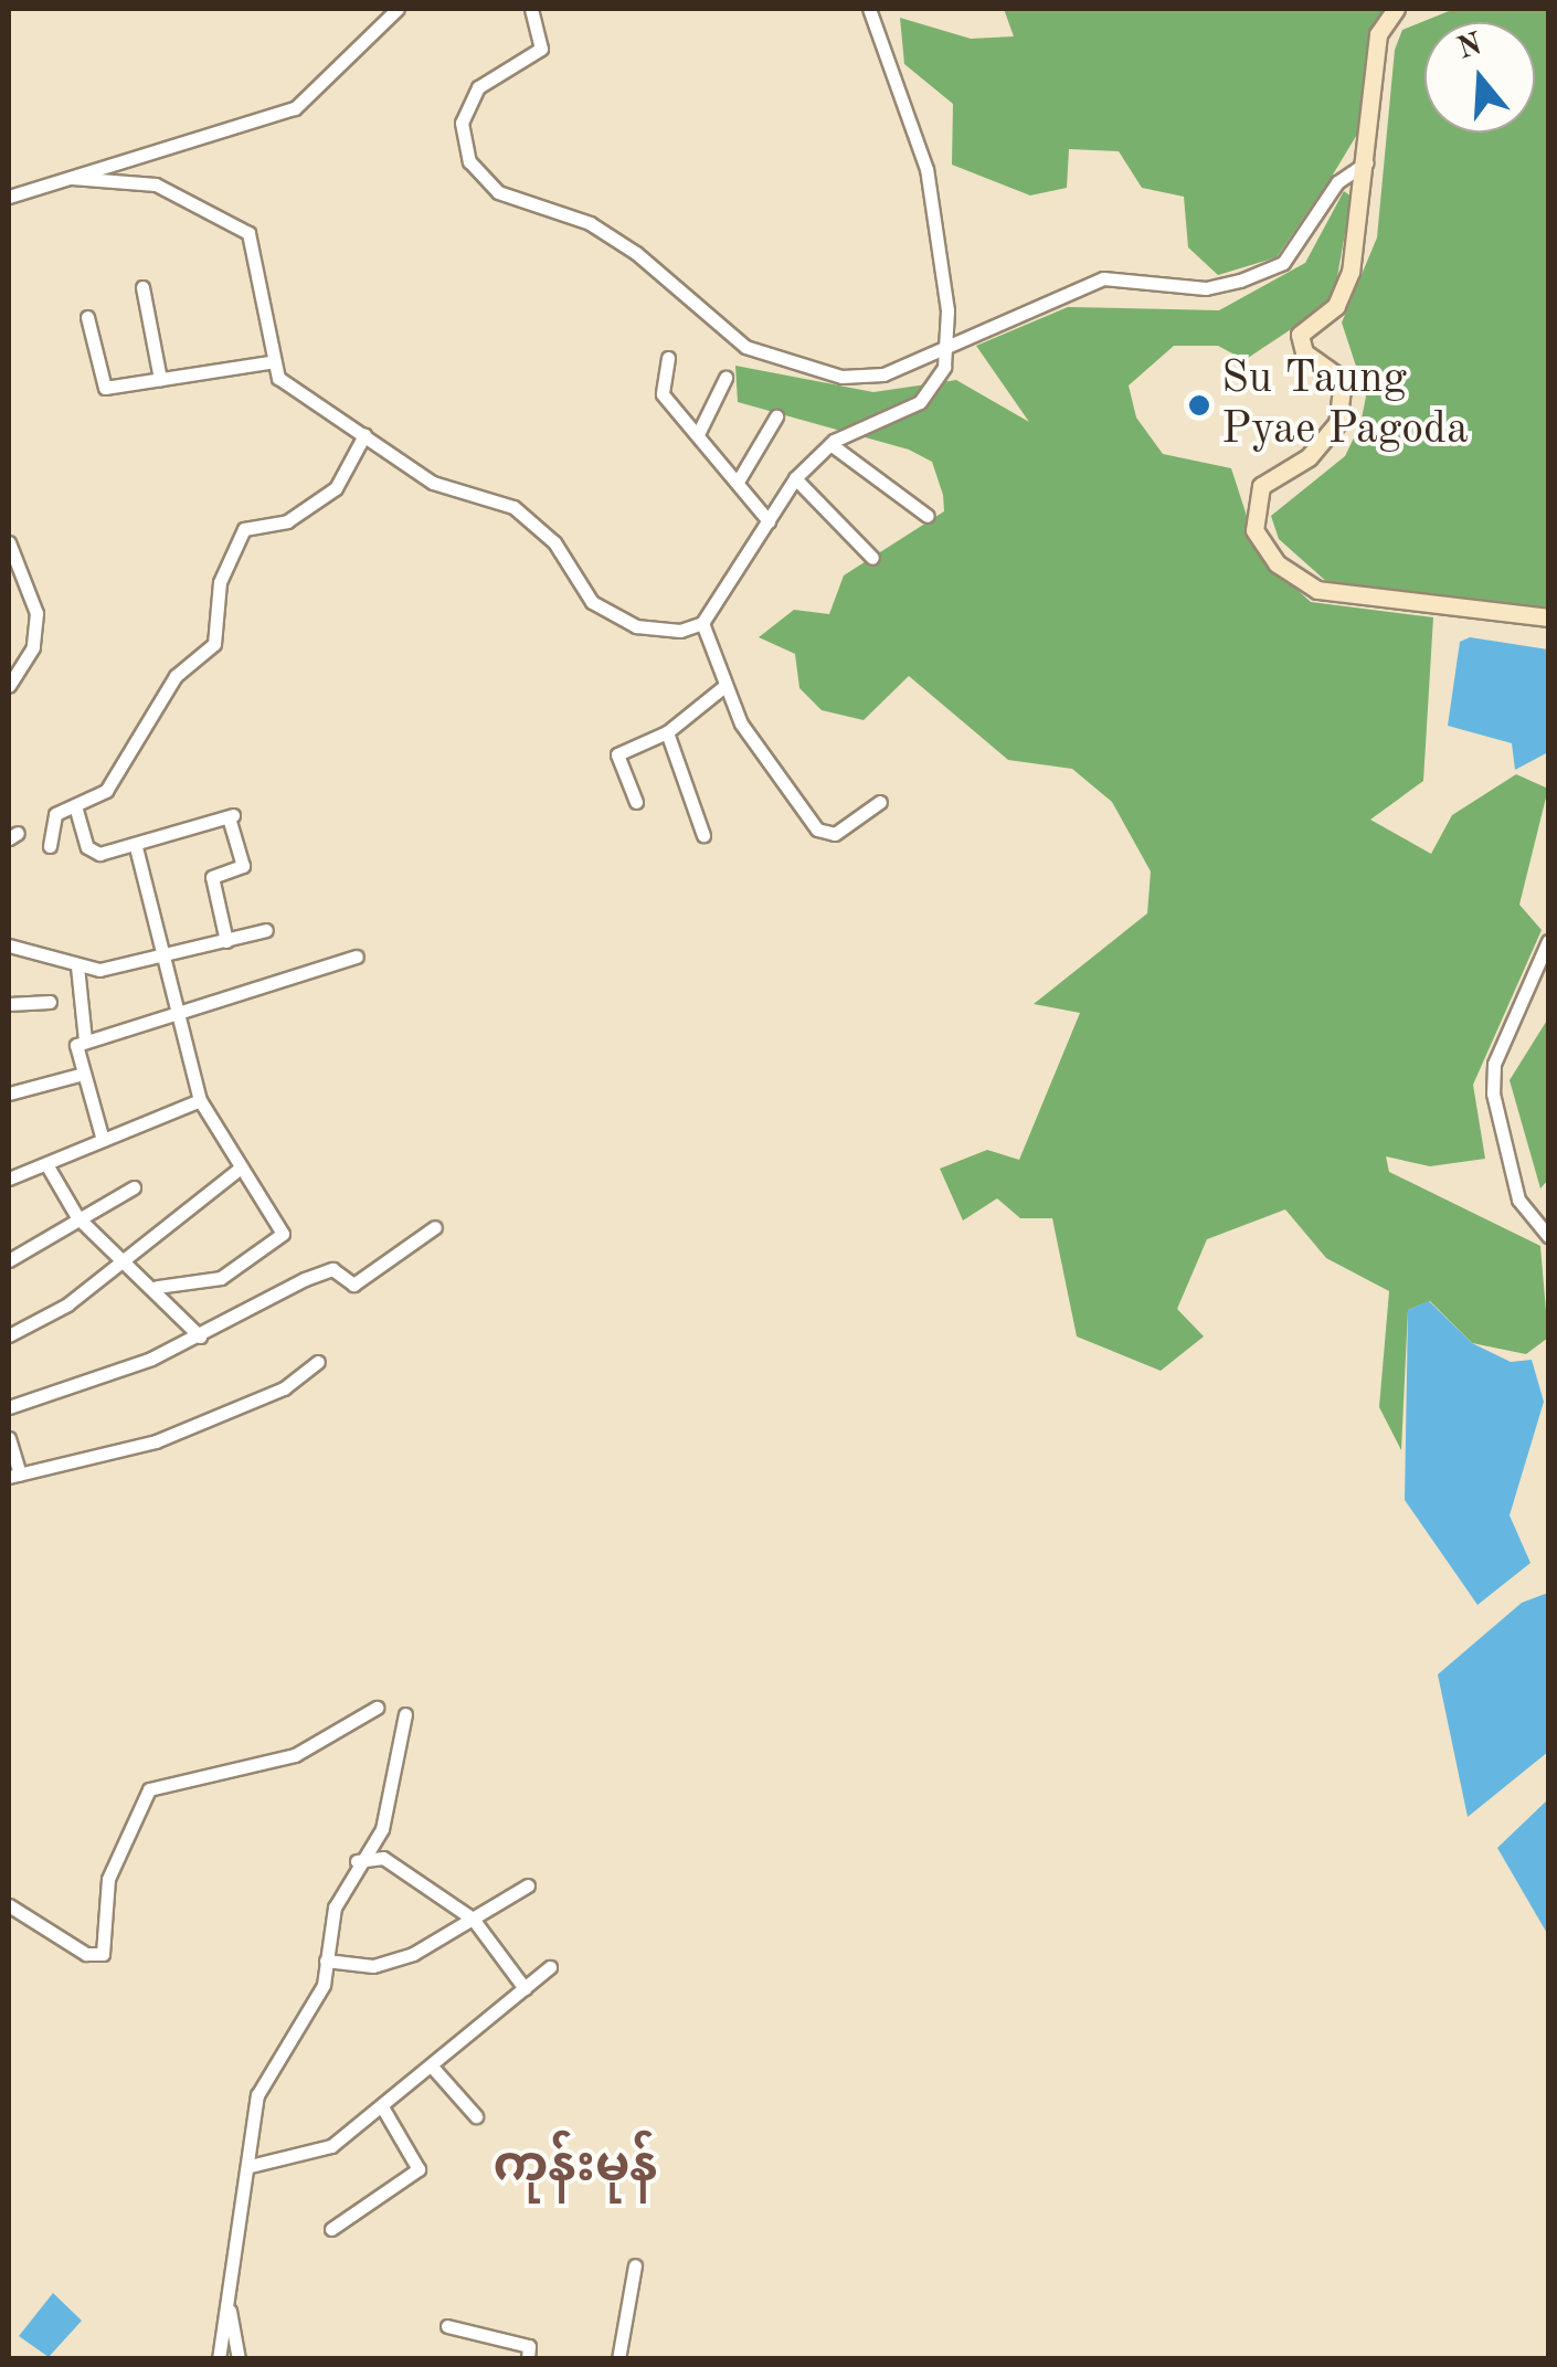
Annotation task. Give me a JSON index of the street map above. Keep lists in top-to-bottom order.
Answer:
{
  "districts": ["ကုန်းမုန်"],
  "places": ["Su Taung Pyae Pagoda"],
  "north": "top"
}
